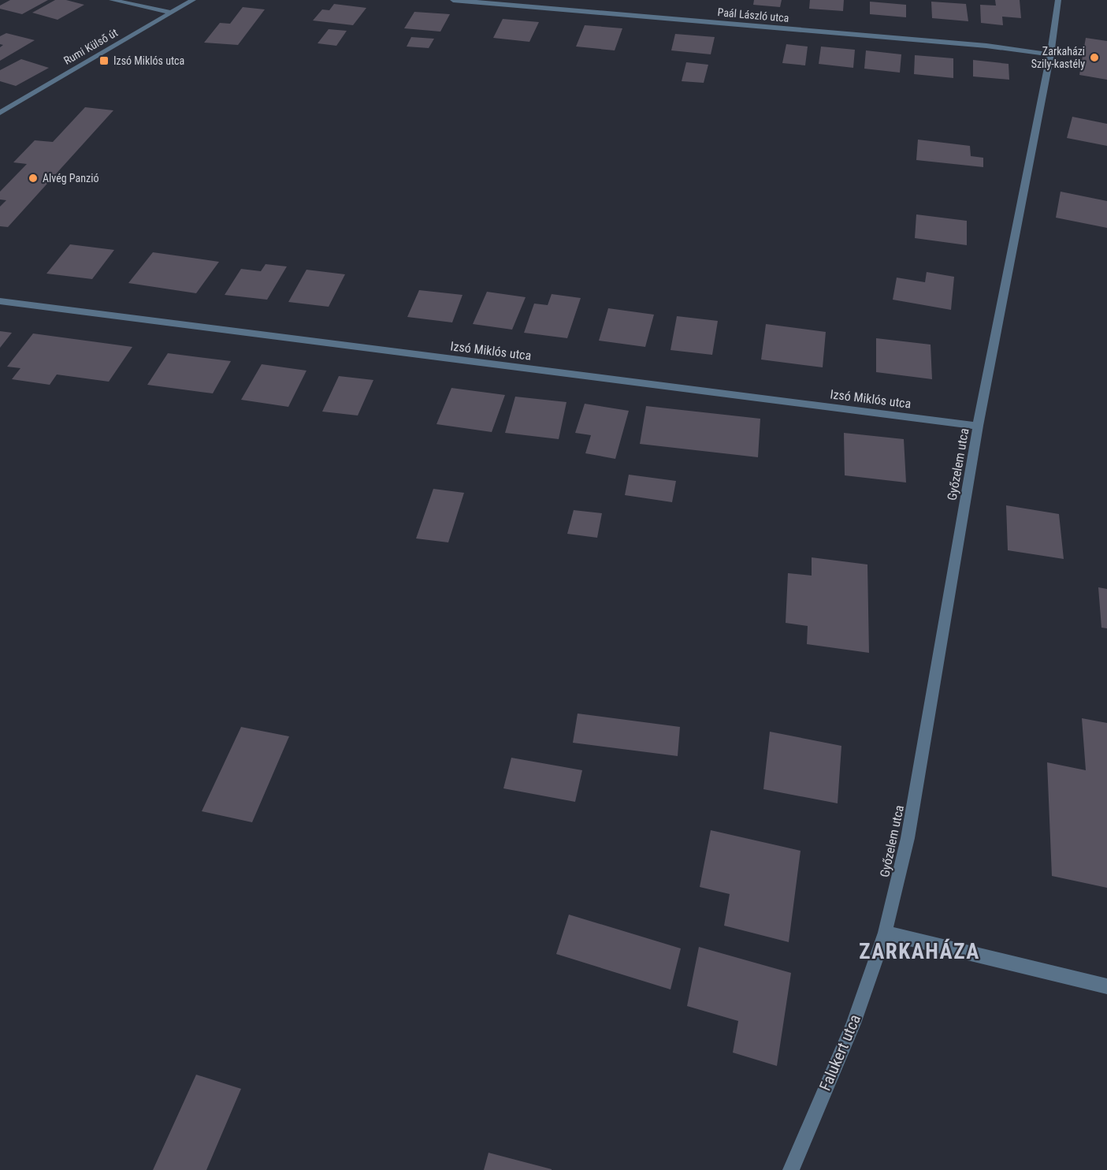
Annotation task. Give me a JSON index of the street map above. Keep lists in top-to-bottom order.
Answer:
{
  "streets": {
    "street": [
      "Paál László utca",
      "Rumi Külső út",
      "Izsó Miklós utca",
      "Győzelem utca",
      "Falukert utca"
    ]
  },
  "crossings": [
    ["Paál László utca", "Győzelem utca"],
    ["Izsó Miklós utca", "Győzelem utca"],
    ["Győzelem utca", "Falukert utca"]
  ],
  "districts": ["ZARKAHÁZA"],
  "places": {
    "other": ["Zarkaházi Szily-kastély", "Alvég Panzió"],
    "transit": ["Izsó Miklós utca"]
  }
}
